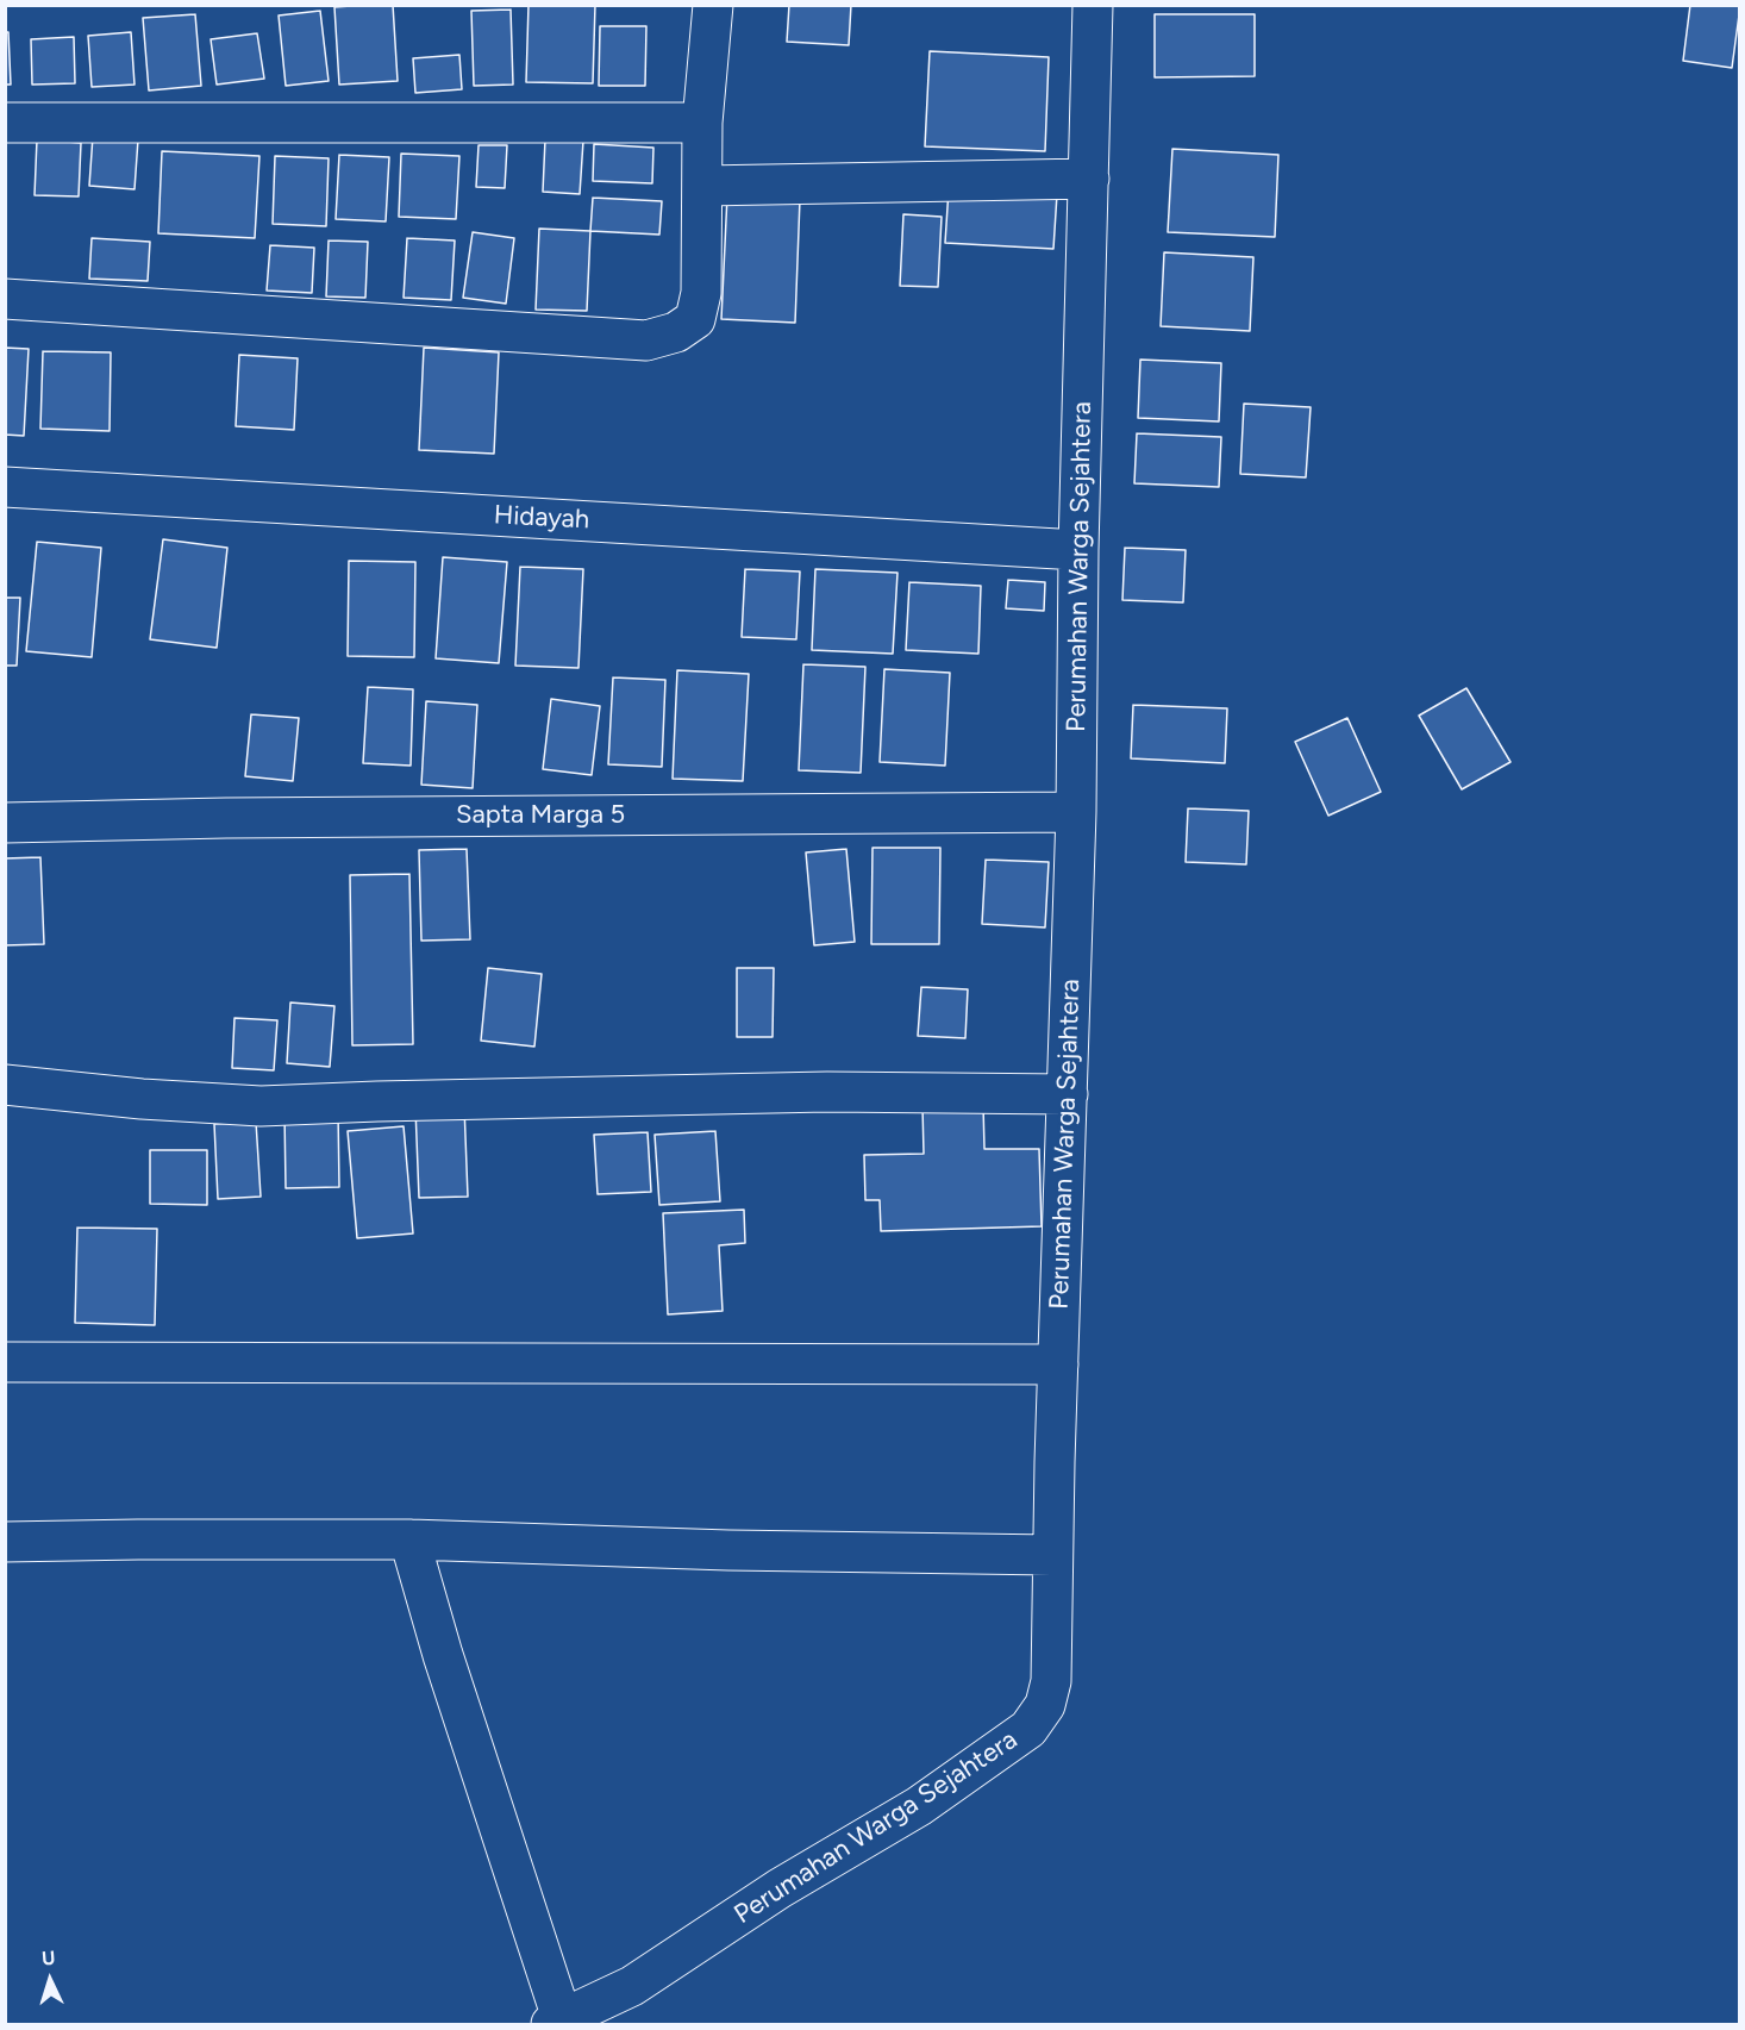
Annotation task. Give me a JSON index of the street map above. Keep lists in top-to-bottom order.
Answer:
{
  "streets": {
    "street": ["Hidayah", "Perumahan Warga Sejahtera", "Sapta Marga 5"]
  },
  "crossings": [
    ["Hidayah", "Perumahan Warga Sejahtera"],
    ["Perumahan Warga Sejahtera", "Sapta Marga 5"]
  ],
  "north": "top"
}
